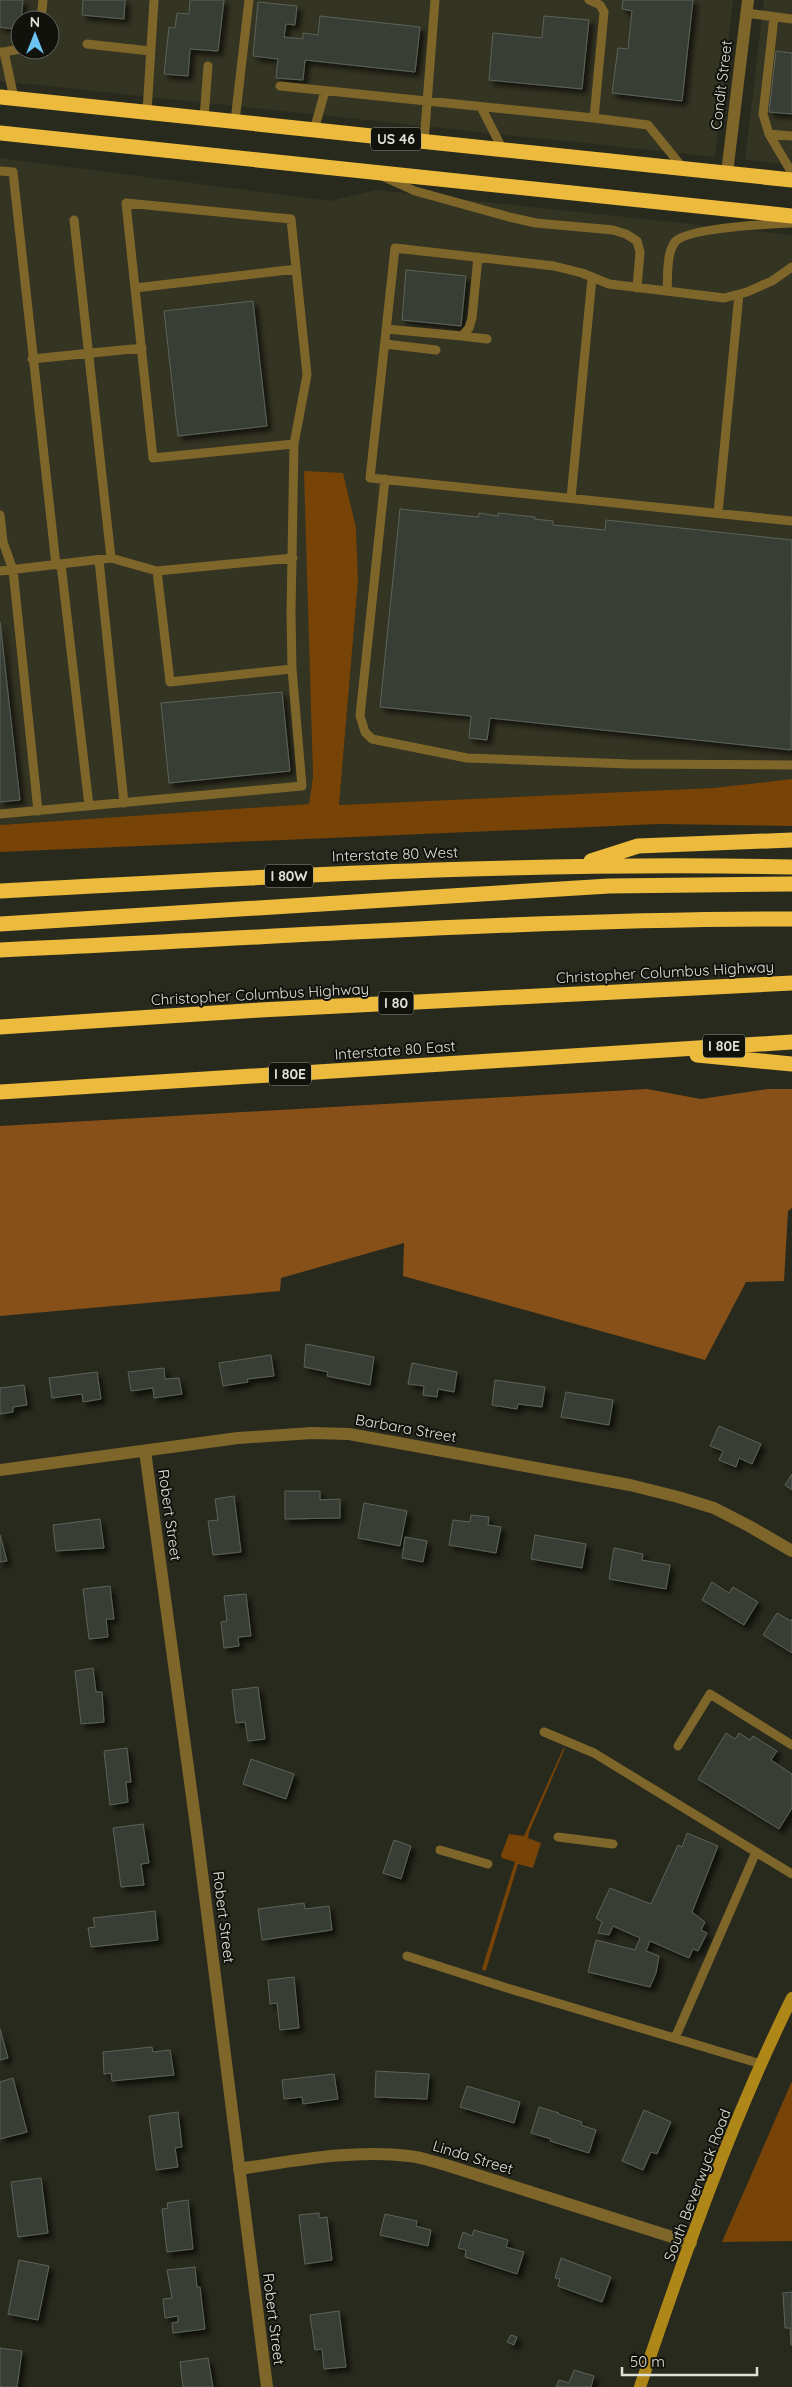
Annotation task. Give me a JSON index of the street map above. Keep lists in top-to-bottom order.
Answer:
{
  "streets": {
    "highway": [
      "US 46",
      "Interstate 80 West",
      "I 80W",
      "Christopher Columbus Highway",
      "I 80",
      "I 80E",
      "Interstate 80 East"
    ],
    "main road": ["South Beverwyck Road"],
    "street": [
      "Condit Street",
      "Barbara Street",
      "Robert Street",
      "Linda Street"
    ]
  },
  "crossings": [
    ["Condit Street", "US 46"],
    ["Barbara Street", "Robert Street"],
    ["Robert Street", "Linda Street"],
    ["Linda Street", "South Beverwyck Road"]
  ],
  "scale_bar": "50 m",
  "north": "top"
}
